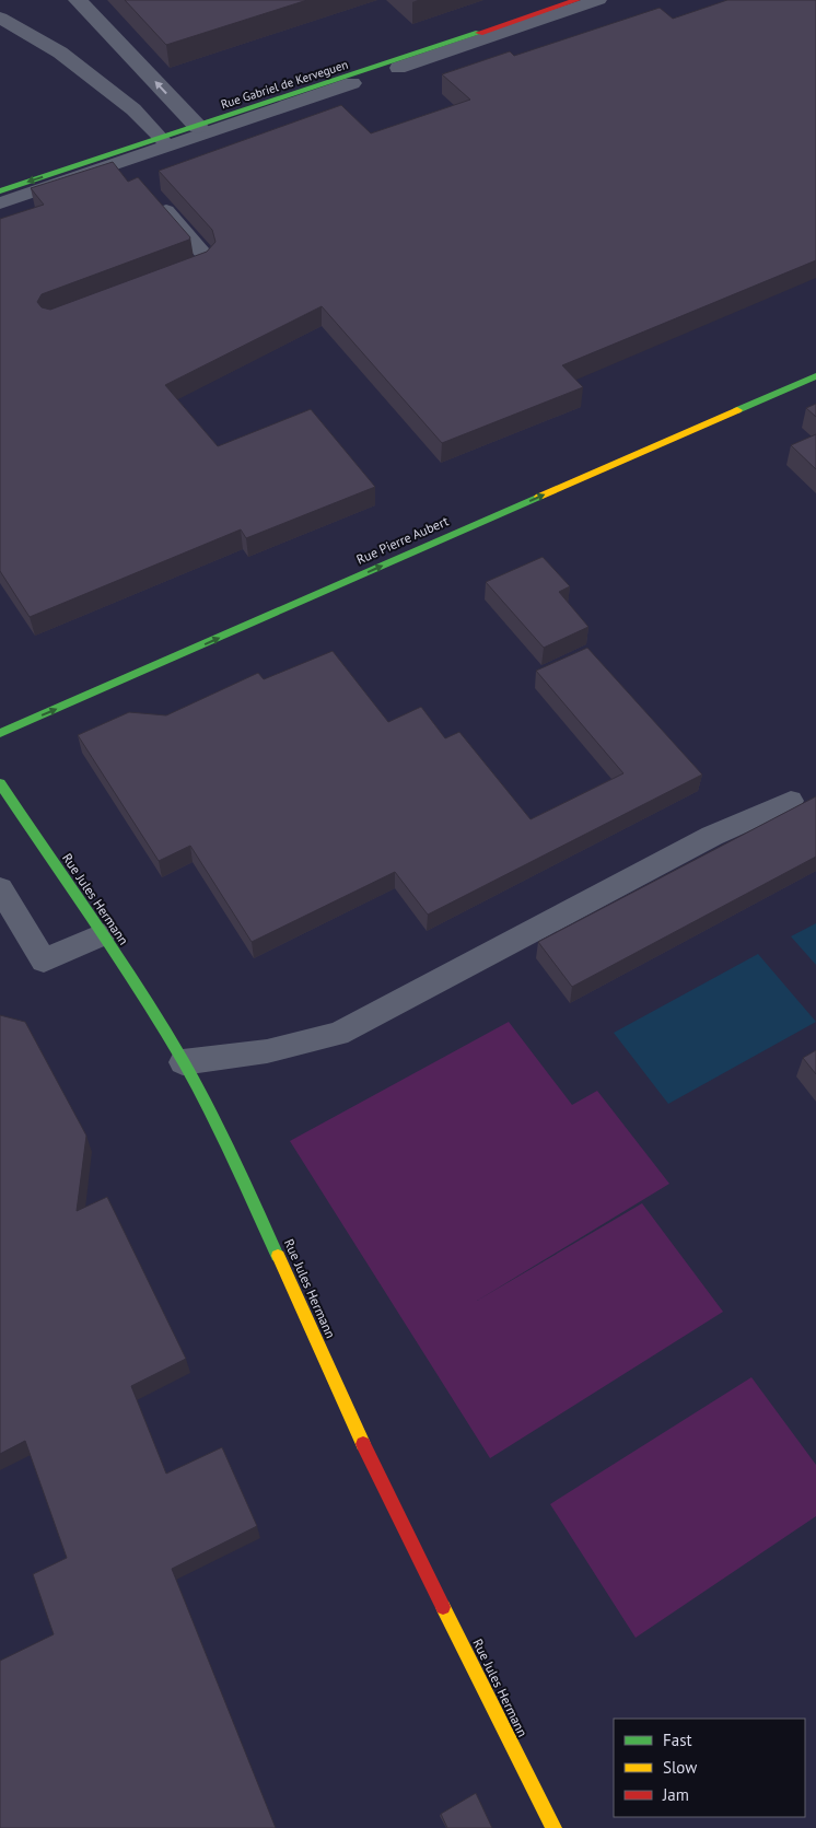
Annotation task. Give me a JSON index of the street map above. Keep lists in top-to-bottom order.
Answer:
{
  "streets": {
    "street": ["Rue Gabriel de Kerveguen", "Rue Pierre Aubert", "Rue Jules Hermann"]
  },
  "one_way": ["Rue Pierre Aubert"],
  "legend": ["Fast", "Slow", "Jam"]
}
